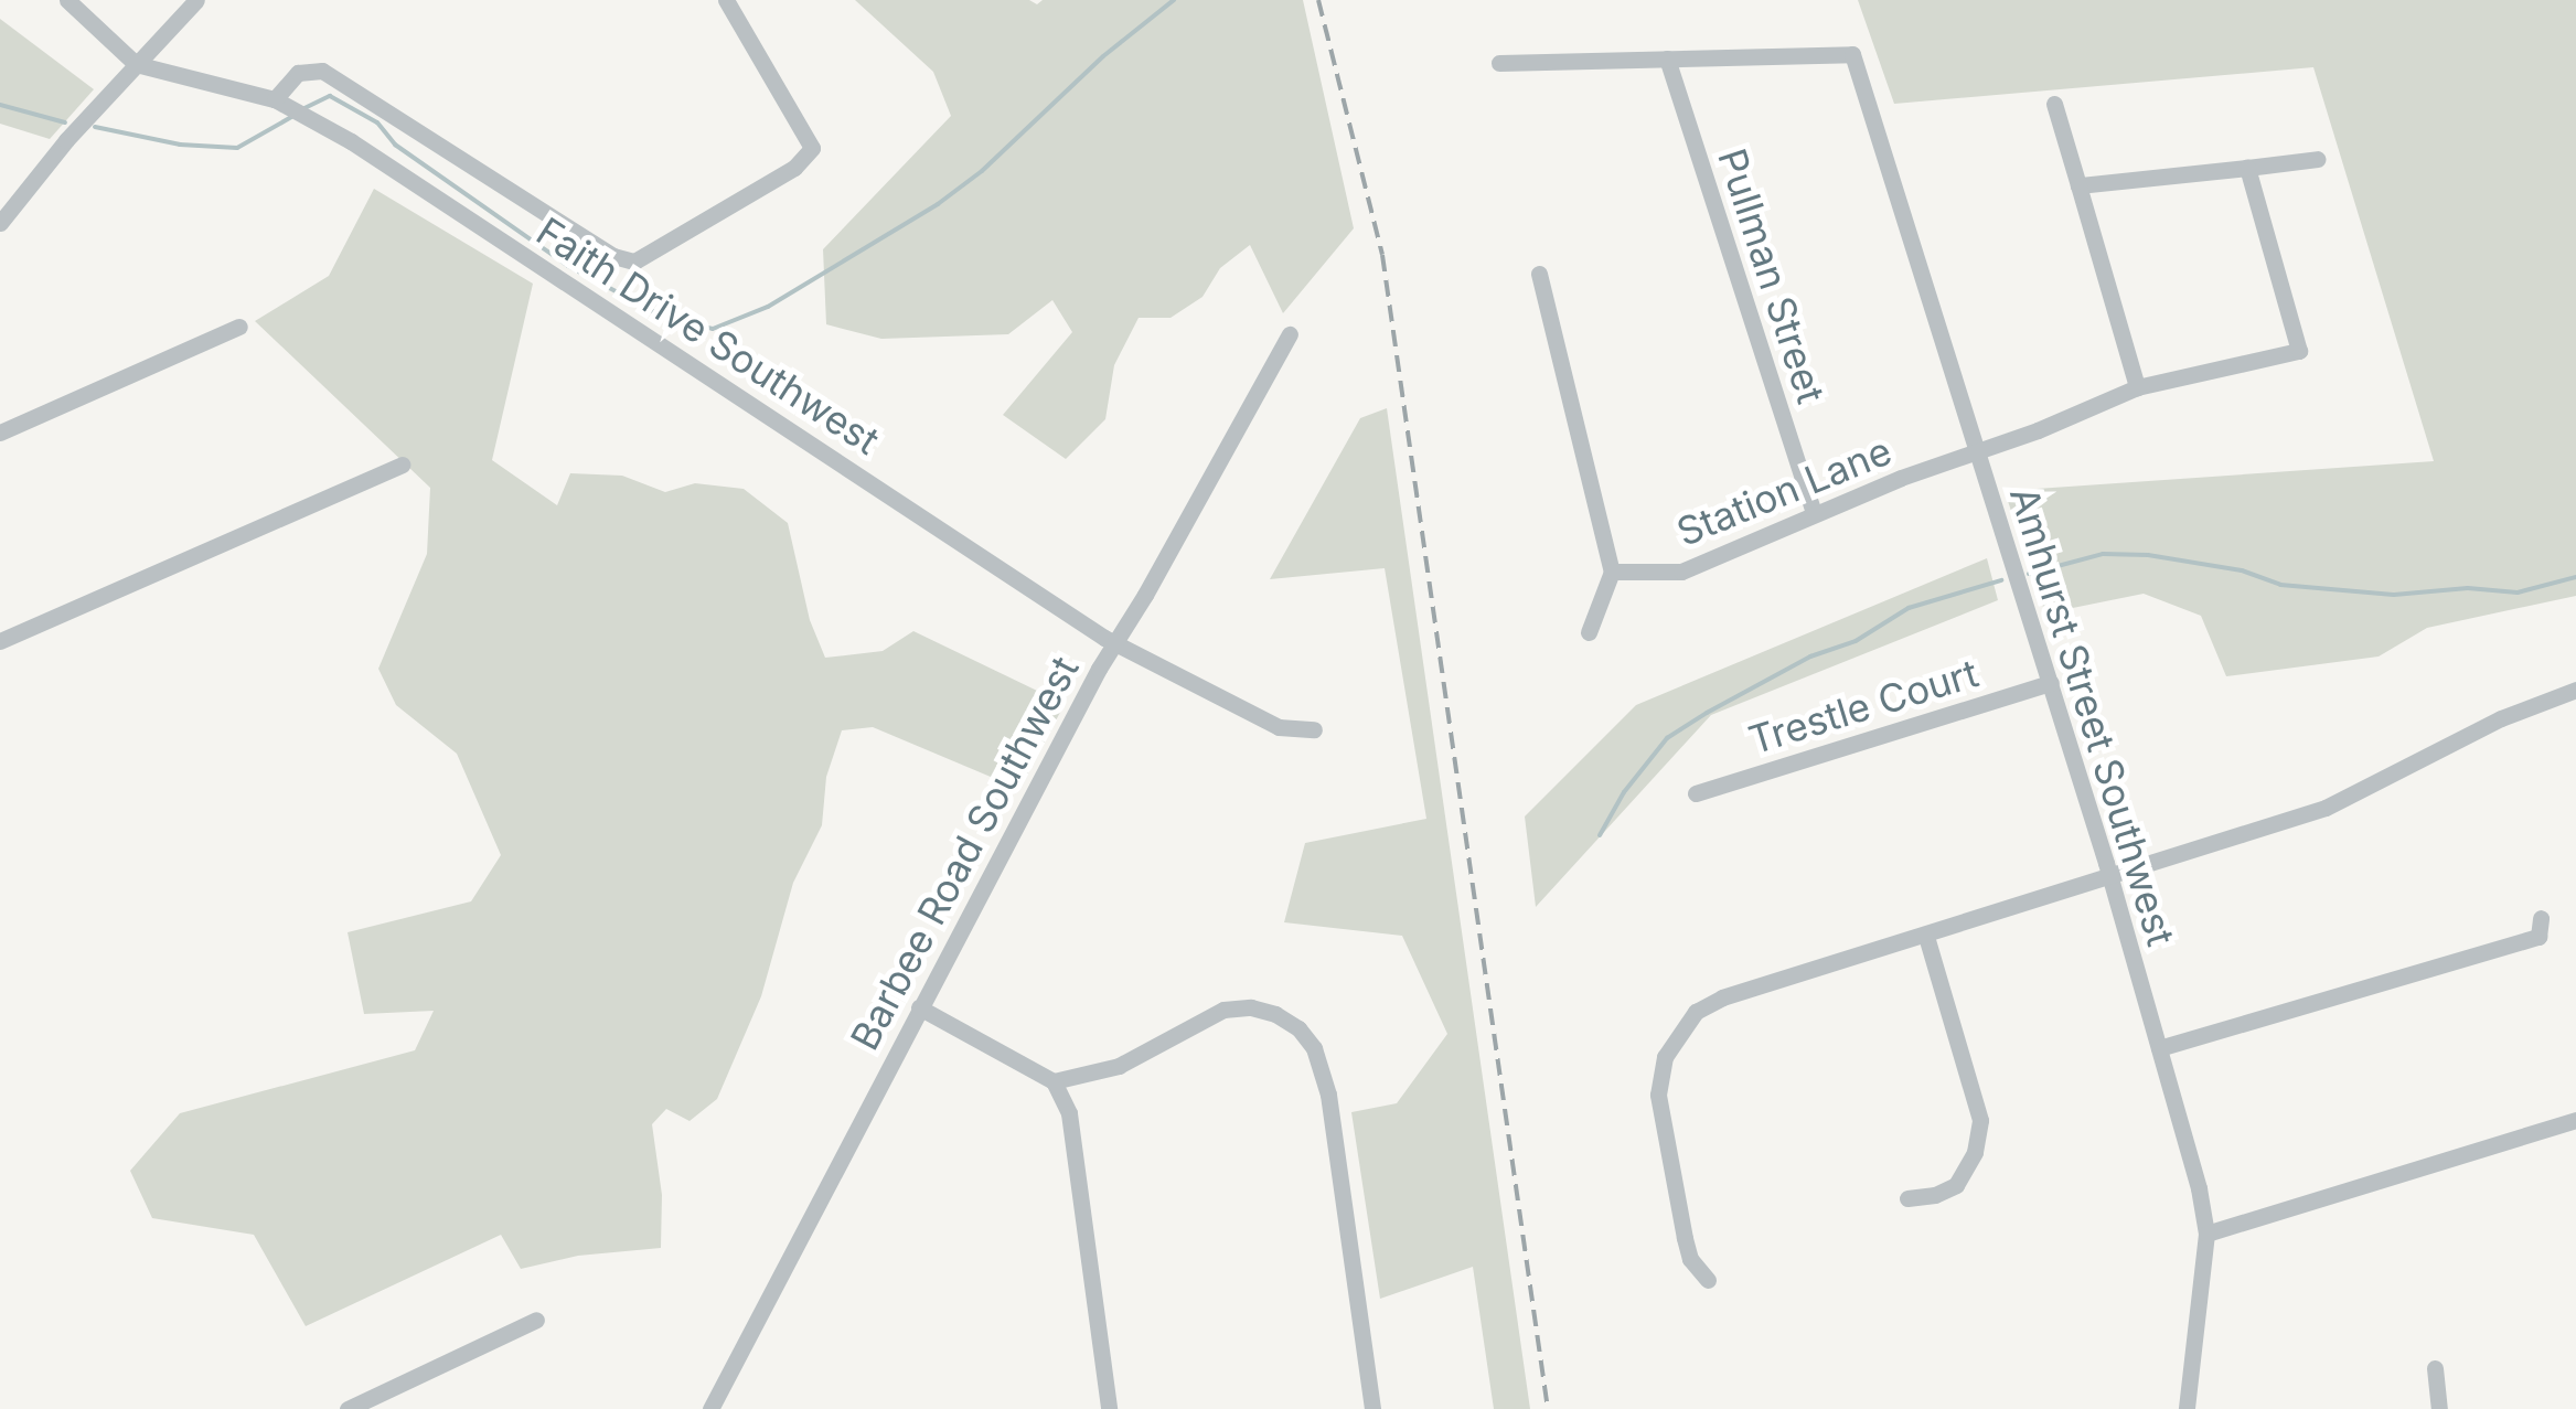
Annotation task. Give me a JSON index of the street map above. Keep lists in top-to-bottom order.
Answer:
{
  "streets": {
    "street": [
      "Pullman Street",
      "Faith Drive Southwest",
      "Station Lane",
      "Trestle Court",
      "Amhurst Street Southwest",
      "Barbee Road Southwest"
    ]
  },
  "crossings": [
    ["Pullman Street", "Station Lane"],
    ["Pullman Street", "Amhurst Street Southwest"],
    ["Faith Drive Southwest", "Barbee Road Southwest"],
    ["Station Lane", "Amhurst Street Southwest"],
    ["Trestle Court", "Amhurst Street Southwest"]
  ]
}
